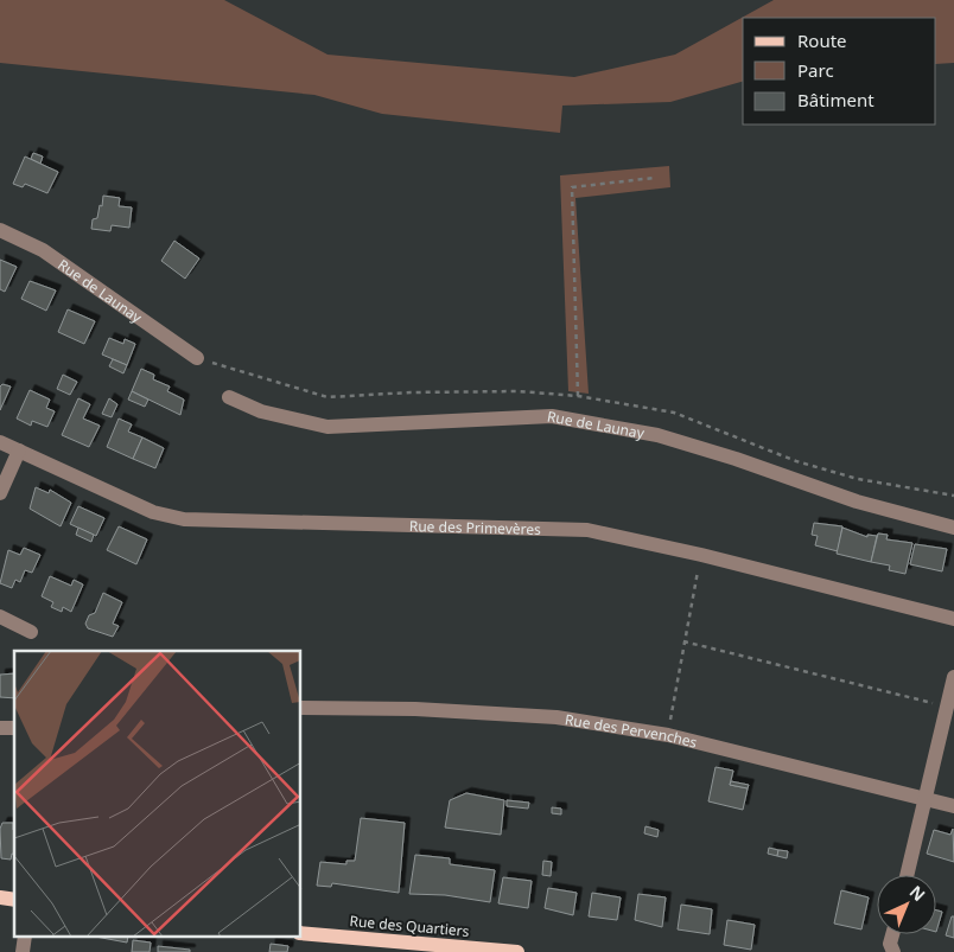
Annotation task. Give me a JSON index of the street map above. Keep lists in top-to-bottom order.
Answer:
{
  "streets": {
    "main road": ["Rue des Quartiers"],
    "street": ["Rue de Launay", "Rue des Primevères", "Rue des Pervenches"]
  },
  "legend": ["Route", "Parc", "Bâtiment"],
  "north": "top right"
}
